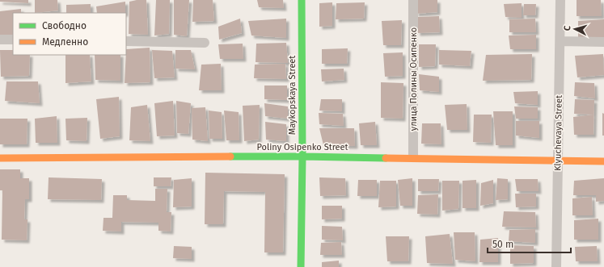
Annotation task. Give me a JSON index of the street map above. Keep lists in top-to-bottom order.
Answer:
{
  "streets": {
    "street": [
      "улица Полины Осипенко",
      "Maykopskaya Street",
      "Klyuchevaya Street",
      "Poliny Osipenko Street"
    ]
  },
  "crossings": [
    ["улица Полины Осипенко", "Poliny Osipenko Street"],
    ["Maykopskaya Street", "Poliny Osipenko Street"],
    ["Klyuchevaya Street", "Poliny Osipenko Street"]
  ],
  "legend": ["Свободно", "Медленно"],
  "scale_bar": "50 m",
  "north": "left"
}
